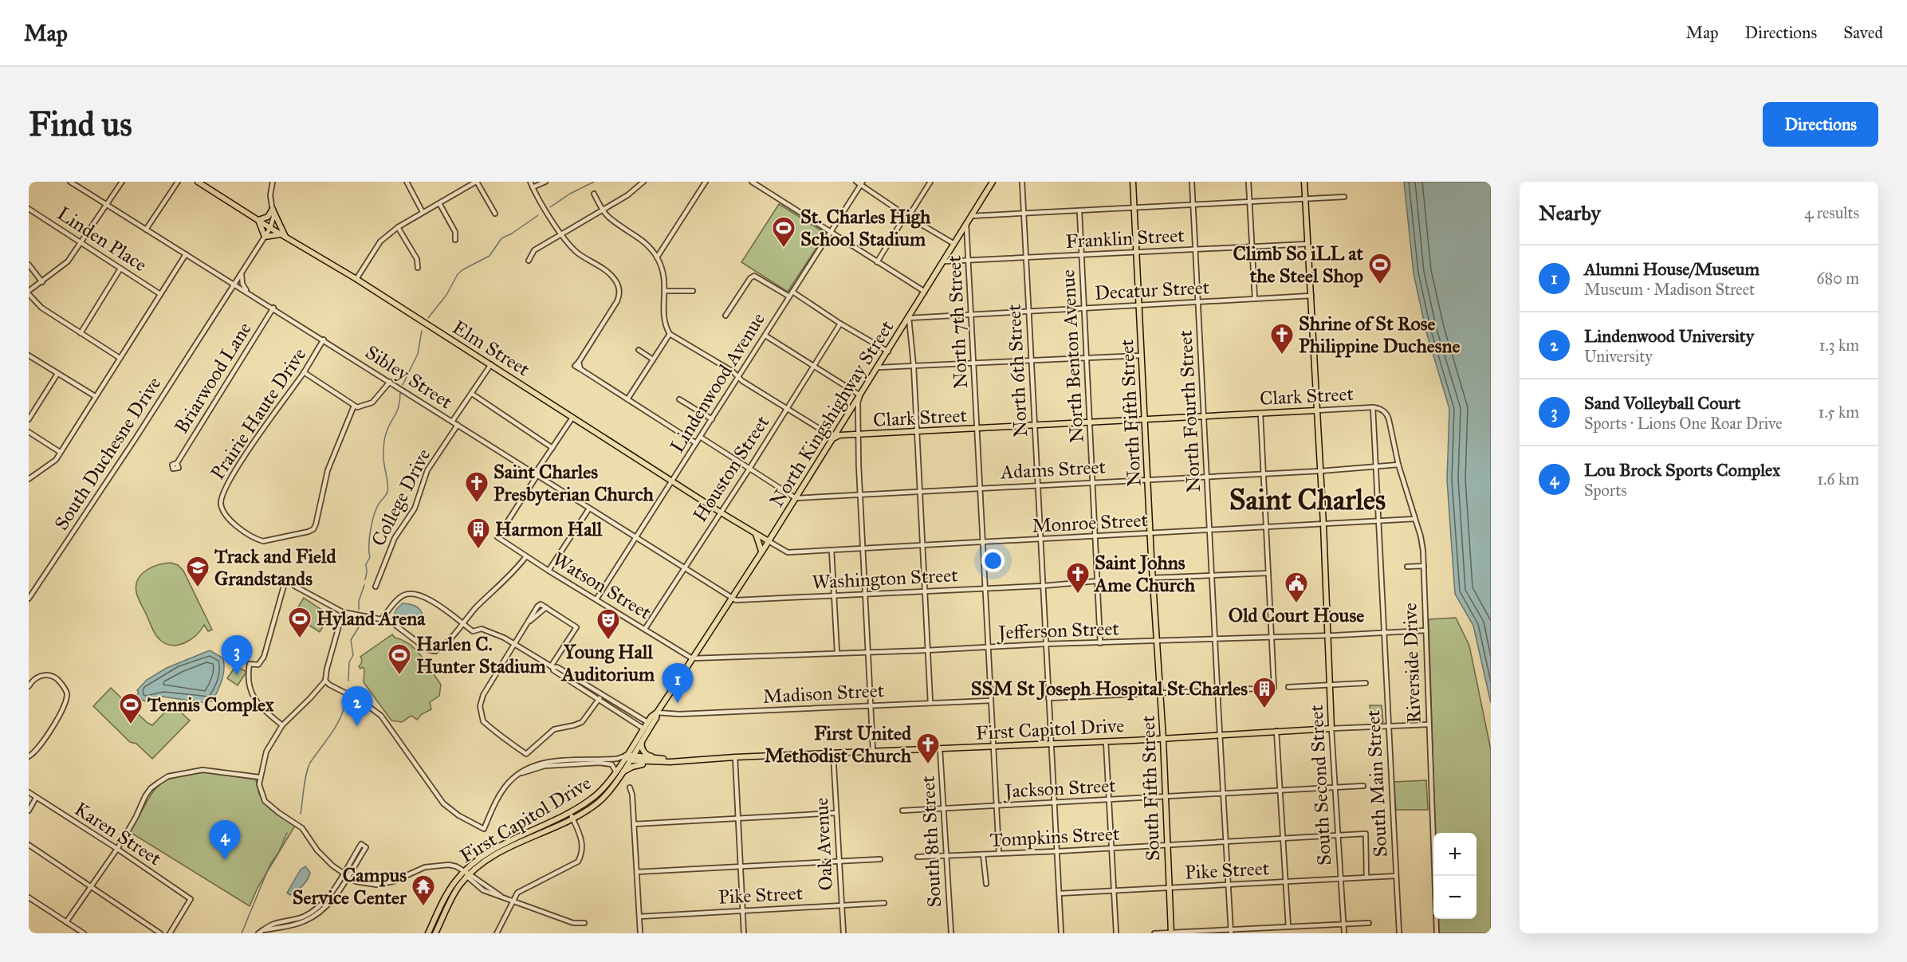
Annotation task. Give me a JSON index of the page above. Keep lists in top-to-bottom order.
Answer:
{
  "streets": {
    "main road": [
      "Elm Street",
      "Clark Street",
      "North Fifth Street",
      "North Kingshighway Street",
      "First Capitol Drive",
      "South Second Street",
      "South Fifth Street"
    ],
    "street": [
      "Franklin Street",
      "Linden Place",
      "Decatur Street",
      "North 7th Street",
      "North Benton Avenue",
      "North 6th Street",
      "Sibley Street",
      "Briarwood Lane",
      "Lindenwood Avenue",
      "North Fourth Street",
      "Prairie Haute Drive",
      "South Duchesne Drive",
      "Houston Street",
      "Adams Street",
      "College Drive",
      "Monroe Street",
      "Washington Street",
      "Watson Street",
      "Jefferson Street",
      "Riverside Drive",
      "Madison Street",
      "South Main Street",
      "Jackson Street",
      "Karen Street",
      "Tompkins Street",
      "South 8th Street",
      "Oak Avenue",
      "Pike Street"
    ]
  },
  "crossings": [
    ["Franklin Street", "North 7th Street"],
    ["Franklin Street", "North Benton Avenue"],
    ["Franklin Street", "North 6th Street"],
    ["Franklin Street", "North Fourth Street"],
    ["Franklin Street", "North Fifth Street"],
    ["Franklin Street", "North Kingshighway Street"],
    ["Franklin Street", "South Second Street"],
    ["Decatur Street", "North 7th Street"],
    ["Decatur Street", "North Benton Avenue"],
    ["Decatur Street", "North 6th Street"],
    ["Decatur Street", "North Fourth Street"],
    ["Decatur Street", "North Fifth Street"],
    ["Decatur Street", "North Kingshighway Street"],
    ["Decatur Street", "South Second Street"],
    ["North 7th Street", "Clark Street"],
    ["North 7th Street", "North Kingshighway Street"],
    ["North 7th Street", "Adams Street"],
    ["North 7th Street", "Monroe Street"],
    ["North 7th Street", "Washington Street"],
    ["North 7th Street", "Jefferson Street"],
    ["North 7th Street", "Madison Street"],
    ["North 7th Street", "First Capitol Drive"],
    ["North 7th Street", "Jackson Street"],
    ["North 7th Street", "Tompkins Street"],
    ["Elm Street", "Lindenwood Avenue"],
    ["Elm Street", "North Kingshighway Street"],
    ["Elm Street", "South Duchesne Drive"],
    ["Elm Street", "Houston Street"],
    ["Elm Street", "Monroe Street"],
    ["North Benton Avenue", "Clark Street"],
    ["North Benton Avenue", "Adams Street"],
    ["North Benton Avenue", "Monroe Street"],
    ["North Benton Avenue", "Washington Street"],
    ["North Benton Avenue", "Jefferson Street"],
    ["North 6th Street", "Clark Street"],
    ["North 6th Street", "Adams Street"],
    ["North 6th Street", "Monroe Street"],
    ["North 6th Street", "Washington Street"],
    ["North 6th Street", "Jefferson Street"],
    ["North 6th Street", "First Capitol Drive"],
    ["North 6th Street", "Jackson Street"],
    ["North 6th Street", "Tompkins Street"],
    ["North 6th Street", "Pike Street"],
    ["Sibley Street", "Briarwood Lane"],
    ["Sibley Street", "Lindenwood Avenue"],
    ["Sibley Street", "Prairie Haute Drive"],
    ["Sibley Street", "North Kingshighway Street"],
    ["Sibley Street", "South Duchesne Drive"],
    ["Sibley Street", "Houston Street"],
    ["Sibley Street", "College Drive"],
    ["Sibley Street", "Washington Street"],
    ["Sibley Street", "Watson Street"],
    ["Lindenwood Avenue", "Watson Street"],
    ["Clark Street", "North Fourth Street"],
    ["Clark Street", "North Fifth Street"],
    ["Clark Street", "North Kingshighway Street"],
    ["Clark Street", "Riverside Drive"],
    ["Clark Street", "South Main Street"],
    ["Clark Street", "South Second Street"],
    ["North Fourth Street", "Adams Street"],
    ["North Fourth Street", "Monroe Street"],
    ["North Fourth Street", "Jefferson Street"],
    ["North Fourth Street", "First Capitol Drive"],
    ["North Fourth Street", "Jackson Street"],
    ["North Fourth Street", "Tompkins Street"],
    ["North Fourth Street", "Pike Street"],
    ["North Fifth Street", "Adams Street"],
    ["North Fifth Street", "Monroe Street"],
    ["North Fifth Street", "Jefferson Street"],
    ["North Fifth Street", "South Fifth Street"],
    ["North Kingshighway Street", "Adams Street"],
    ["North Kingshighway Street", "Monroe Street"],
    ["North Kingshighway Street", "Washington Street"],
    ["North Kingshighway Street", "Watson Street"],
    ["North Kingshighway Street", "Jefferson Street"],
    ["North Kingshighway Street", "Madison Street"],
    ["North Kingshighway Street", "First Capitol Drive"],
    ["Houston Street", "Watson Street"],
    ["Adams Street", "Riverside Drive"],
    ["Adams Street", "South Main Street"],
    ["Adams Street", "South Second Street"],
    ["Monroe Street", "Riverside Drive"],
    ["Monroe Street", "South Main Street"],
    ["Monroe Street", "South Second Street"],
    ["Watson Street", "Jefferson Street"],
    ["Jefferson Street", "Riverside Drive"],
    ["Jefferson Street", "South Main Street"],
    ["Jefferson Street", "South Second Street"],
    ["Jefferson Street", "South Fifth Street"],
    ["Riverside Drive", "First Capitol Drive"],
    ["Riverside Drive", "South Main Street"],
    ["Madison Street", "First Capitol Drive"],
    ["First Capitol Drive", "South Main Street"],
    ["First Capitol Drive", "South Second Street"],
    ["First Capitol Drive", "South Fifth Street"],
    ["First Capitol Drive", "South 8th Street"],
    ["First Capitol Drive", "Oak Avenue"],
    ["South Main Street", "Pike Street"],
    ["South Second Street", "Jackson Street"],
    ["South Second Street", "Tompkins Street"],
    ["South Second Street", "Pike Street"],
    ["Jackson Street", "South Fifth Street"],
    ["Jackson Street", "South 8th Street"],
    ["South Fifth Street", "Tompkins Street"],
    ["South Fifth Street", "Pike Street"],
    ["Tompkins Street", "South 8th Street"],
    ["Tompkins Street", "Pike Street"],
    ["Oak Avenue", "Pike Street"]
  ],
  "districts": ["Saint Charles"],
  "places": {
    "sports": [
      "St. Charles High School Stadium",
      "Climb So iLL at the Steel Shop",
      "Hyland Arena",
      "Harlen C. Hunter Stadium",
      "Tennis Complex"
    ],
    "church": [
      "Shrine of St Rose Philippine Duchesne",
      "Saint Charles Presbyterian Church",
      "Saint Johns Ame Church",
      "First United Methodist Church"
    ],
    "building": ["Harmon Hall", "SSM St Joseph Hospital St Charles"],
    "school or university": ["Track and Field Grandstands"],
    "public building": ["Old Court House"],
    "theatre": ["Young Hall Auditorium"],
    "temple": ["Campus Service Center"]
  },
  "page": {
    "header": "Map",
    "nav": ["Map", "Directions", "Saved"],
    "buttons": "Directions",
    "title": "Find us",
    "heading": ["Nearby", "4 results"],
    "list": [
      {
        "mark": "1",
        "name": "Alumni House/Museum",
        "note": "Museum · Madison Street",
        "value": "680 m"
      },
      {
        "mark": "2",
        "name": "Lindenwood University",
        "note": "University",
        "value": "1.3 km"
      },
      {
        "mark": "3",
        "name": "Sand Volleyball Court",
        "note": "Sports · Lions One Roar Drive",
        "value": "1.5 km"
      },
      {
        "mark": "4",
        "name": "Lou Brock Sports Complex",
        "note": "Sports",
        "value": "1.6 km"
      }
    ],
    "pins": [
      "3",
      "1",
      "2",
      "4"
    ],
    "map_buttons": ["+", "−"]
  }
}
